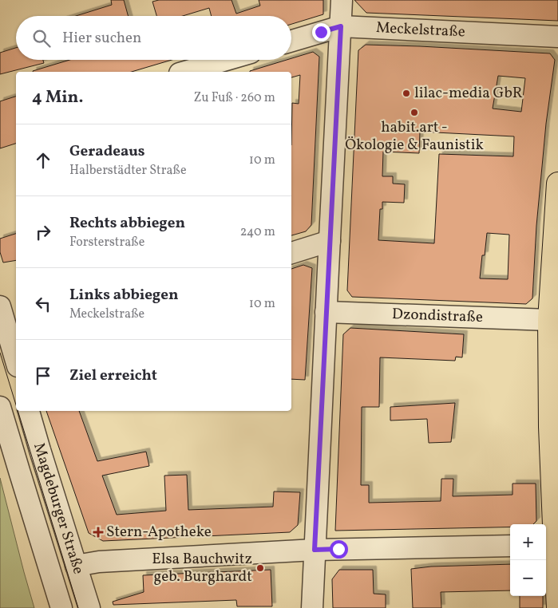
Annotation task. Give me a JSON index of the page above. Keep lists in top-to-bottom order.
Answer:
{
  "streets": {
    "street": ["Meckelstraße", "Dzondistraße", "Magdeburger Straße"]
  },
  "places": {
    "other": ["lilac-media GbR", "habit.art - Ökologie & Faunistik", "Elsa Bauchwitz geb. Burghardt"],
    "health": ["Stern-Apotheke"]
  },
  "page": {
    "search": "Hier suchen",
    "heading": ["4 Min.", "Zu Fuß · 260 m"],
    "list": [
      ["Geradeaus", "Halberstädter Straße", "10 m"],
      ["Rechts abbiegen", "Forsterstraße", "240 m"],
      ["Links abbiegen", "Meckelstraße", "10 m"],
      "Ziel erreicht"
    ],
    "map_buttons": ["+", "−"]
  }
}
